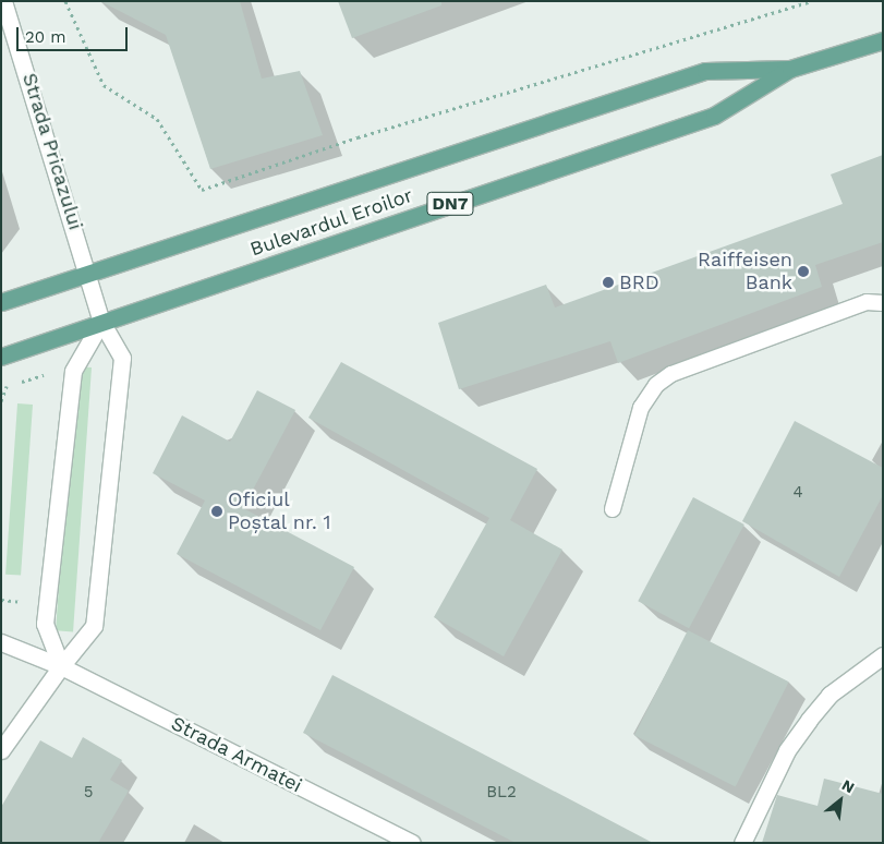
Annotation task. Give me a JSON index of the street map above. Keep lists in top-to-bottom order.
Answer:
{
  "streets": {
    "main road": [
      "Strada Pricazului",
      "DN7",
      "Bulevardul Eroilor",
      "Strada Armatei"
    ]
  },
  "crossings": [
    ["Strada Pricazului", "Bulevardul Eroilor"]
  ],
  "places": ["Raiffeisen Bank", "BRD", "Oficiul Poștal nr. 1"],
  "house_numbers": ["4", "5", "BL2"],
  "scale_bar": "20 m",
  "north": "top right"
}
